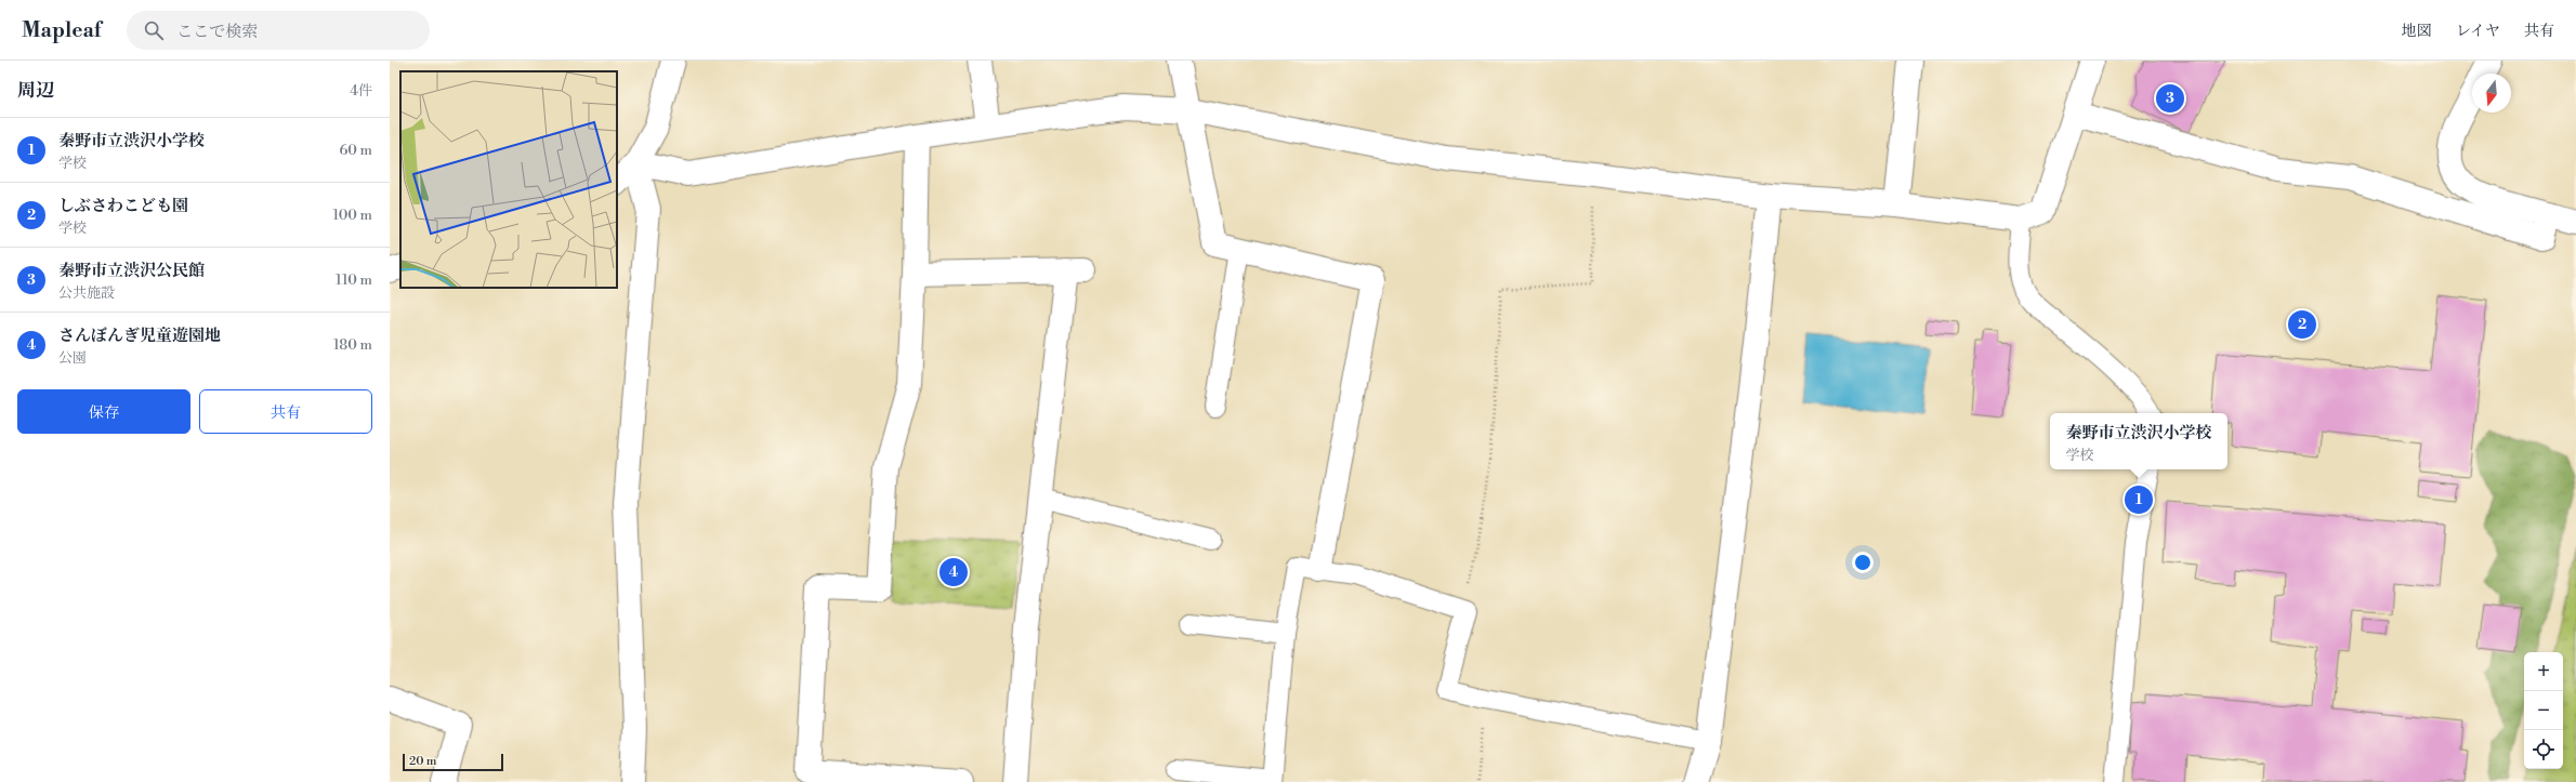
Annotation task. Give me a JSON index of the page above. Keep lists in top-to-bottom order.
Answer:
{
  "scale_bar": "20 m",
  "north": "bottom",
  "page": {
    "header": "Mapleaf",
    "search": "ここで検索",
    "nav": ["地図", "レイヤ", "共有"],
    "heading": ["周辺", "4件"],
    "pins": [
      "3",
      "2",
      "1",
      "4"
    ],
    "list": [
      {
        "mark": "1",
        "name": "秦野市立渋沢小学校",
        "note": "学校",
        "value": "60 m"
      },
      {
        "mark": "2",
        "name": "しぶさわこども園",
        "note": "学校",
        "value": "100 m"
      },
      {
        "mark": "3",
        "name": "秦野市立渋沢公民館",
        "note": "公共施設",
        "value": "110 m"
      },
      {
        "mark": "4",
        "name": "さんぼんぎ児童遊園地",
        "note": "公園",
        "value": "180 m"
      }
    ],
    "buttons": ["保存", "共有"],
    "popup": ["秦野市立渋沢小学校", "学校"],
    "map_buttons": ["+", "−"],
    "scale": "20 m"
  }
}
